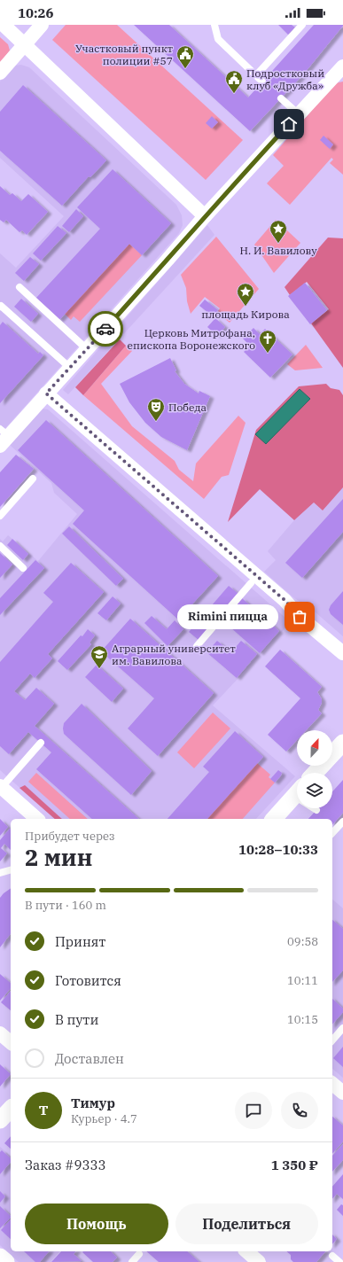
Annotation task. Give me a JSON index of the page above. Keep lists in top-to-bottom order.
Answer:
{
  "places": {
    "public building": ["Участковый пункт полиции #57", "Подростковый клуб «Дружба»"],
    "place": ["Н. И. Вавилову", "площадь Кирова"],
    "church": ["Церковь Митрофана, епископа Воронежского"],
    "theatre": ["Победа"],
    "other": ["Rimini пицца"],
    "school or university": ["Аграрный университет им. Вавилова"]
  },
  "north": "top",
  "page": {
    "status": "10:26",
    "bubble": "Rimini пицца",
    "heading": ["2 мин", "Прибудет через", "10:28–10:33"],
    "panel": [
      "Тимур",
      "Курьер · 4.7",
      "Заказ #9333",
      "1 350 ₽"
    ],
    "bar": "В пути · 160 m",
    "list": [
      ["Принят", "09:58"],
      ["Готовится", "10:11"],
      ["В пути", "10:15"],
      "Доставлен"
    ],
    "round": "Т",
    "buttons": ["Помощь", "Поделиться"]
  }
}
